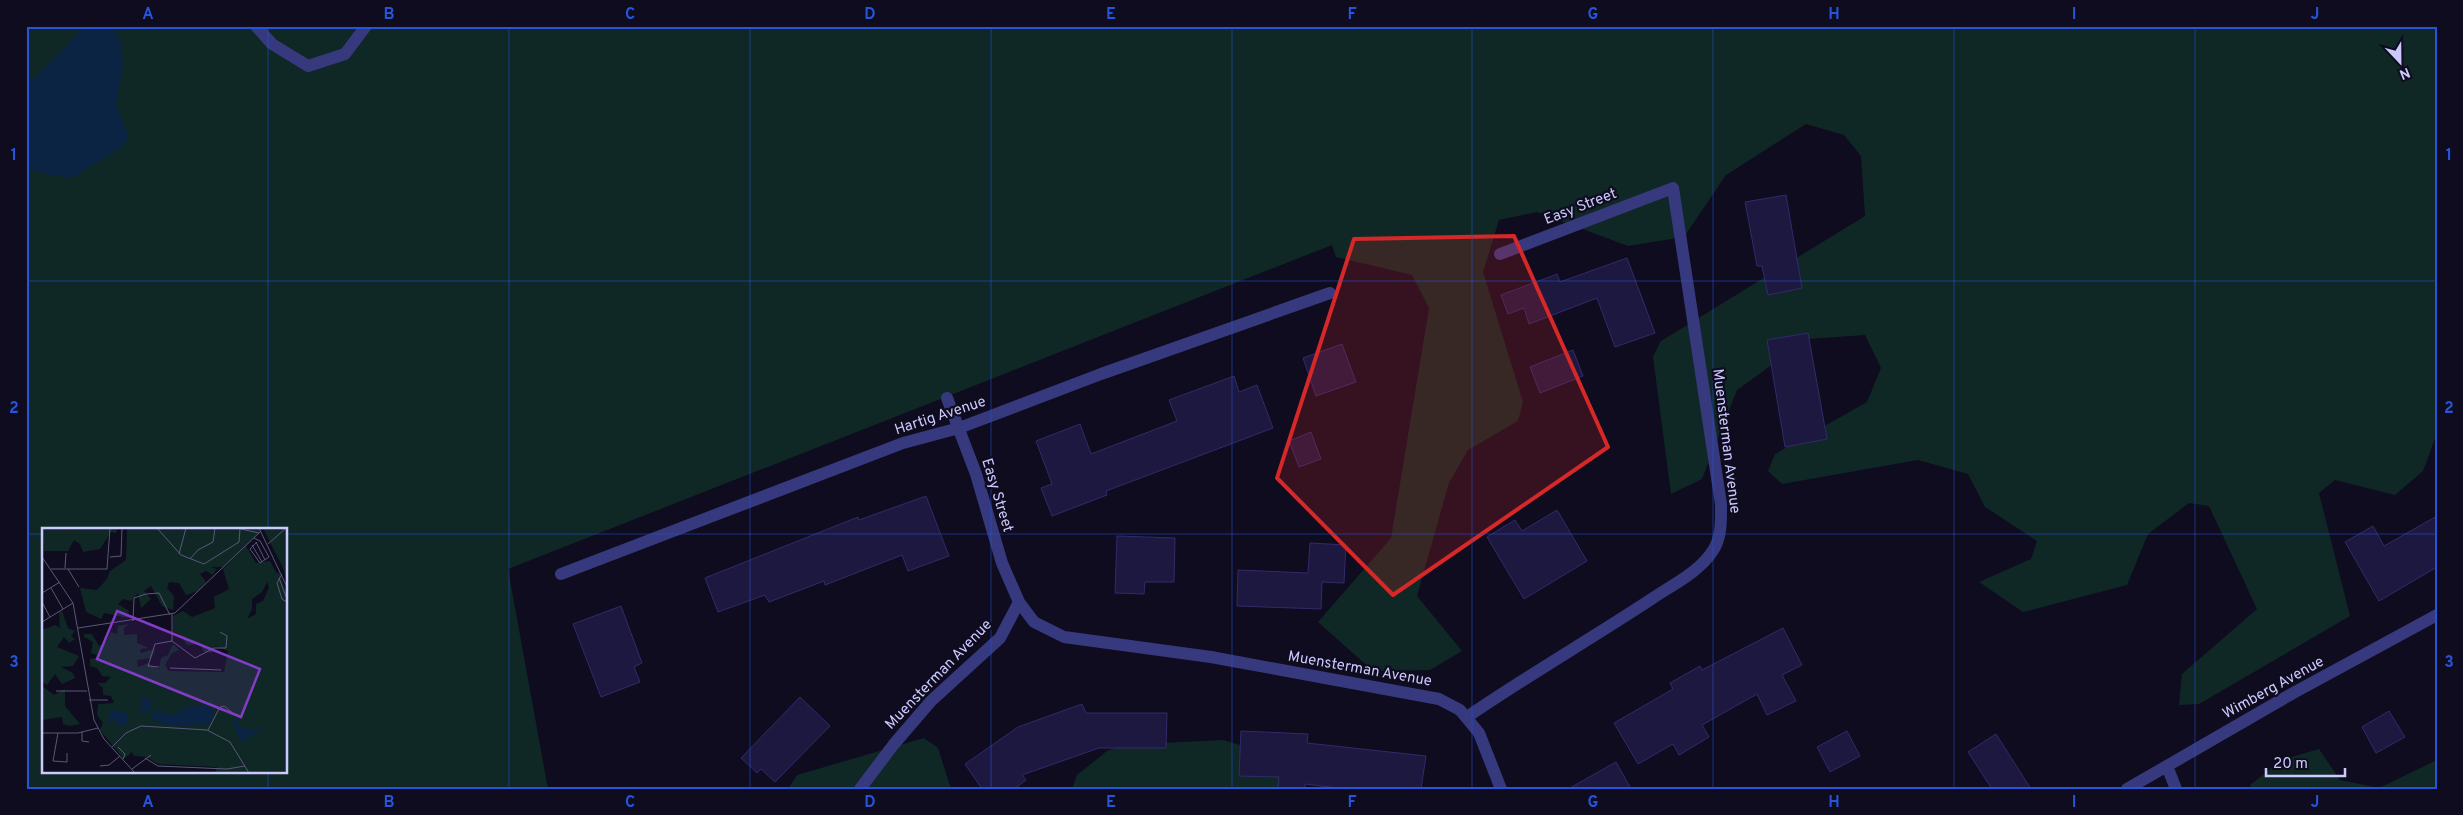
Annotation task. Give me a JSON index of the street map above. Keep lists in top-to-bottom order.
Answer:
{
  "streets": {
    "street": [
      "Easy Street",
      "Hartig Avenue",
      "Muensterman Avenue",
      "Wimberg Avenue"
    ]
  },
  "crossings": [
    ["Easy Street", "Hartig Avenue"],
    ["Easy Street", "Muensterman Avenue"]
  ],
  "scale_bar": "20 m",
  "north": "bottom",
  "grid": {
    "columns": [
      "A",
      "B",
      "C",
      "D",
      "E",
      "F",
      "G",
      "H",
      "I",
      "J"
    ],
    "rows": ["1", "2", "3"]
  }
}
